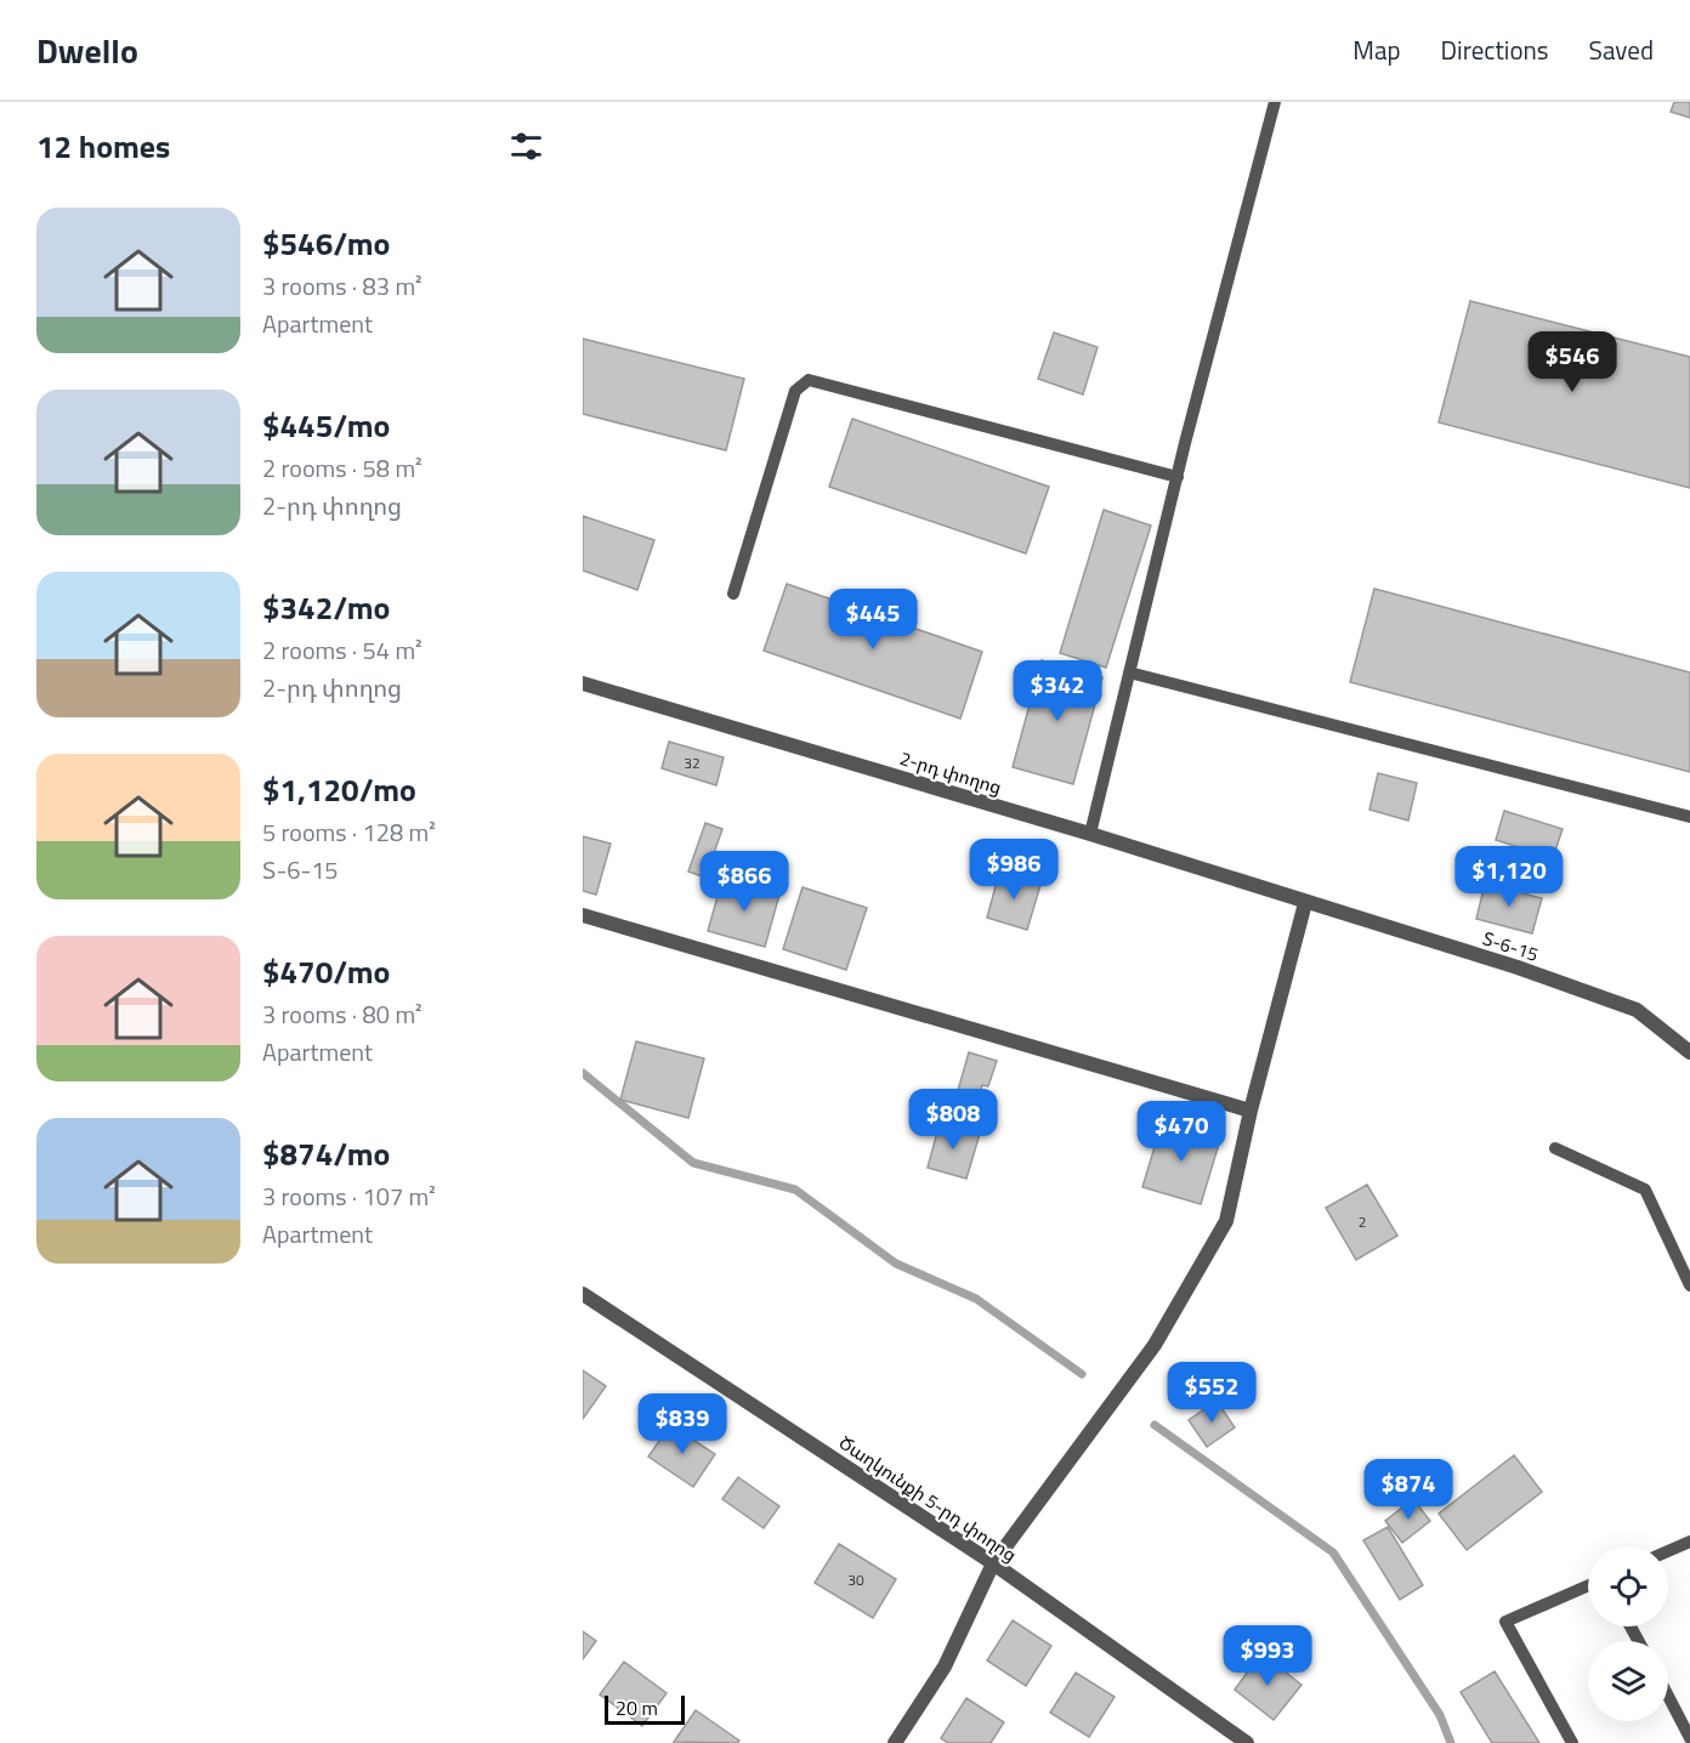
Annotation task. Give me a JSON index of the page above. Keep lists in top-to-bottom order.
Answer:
{
  "streets": {
    "street": ["2-րդ փողոց", "Տ-6-15", "Ծաղկունքի 5-րդ փողոց"]
  },
  "crossings": [
    ["2-րդ փողոց", "Տ-6-15"]
  ],
  "house_numbers": ["32", "2", "30"],
  "scale_bar": "20 m",
  "page": {
    "header": "Dwello",
    "nav": ["Map", "Directions", "Saved"],
    "heading": "12 homes",
    "list": [
      {
        "name": "$546/mo",
        "note": "3 rooms · 83 m² · Apartment"
      },
      {
        "name": "$445/mo",
        "note": "2 rooms · 58 m² · 2-րդ փողոց"
      },
      {
        "name": "$342/mo",
        "note": "2 rooms · 54 m² · 2-րդ փողոց"
      },
      {
        "name": "$1,120/mo",
        "note": "5 rooms · 128 m² · Տ-6-15"
      },
      {
        "name": "$470/mo",
        "note": "3 rooms · 80 m² · Apartment"
      },
      {
        "name": "$874/mo",
        "note": "3 rooms · 107 m² · Apartment"
      }
    ],
    "price": [
      "$546",
      "$445",
      "$342",
      "$986",
      "$1,120",
      "$866",
      "$808",
      "$470",
      "$552",
      "$839",
      "$874",
      "$993"
    ],
    "scale": "20 m"
  }
}
